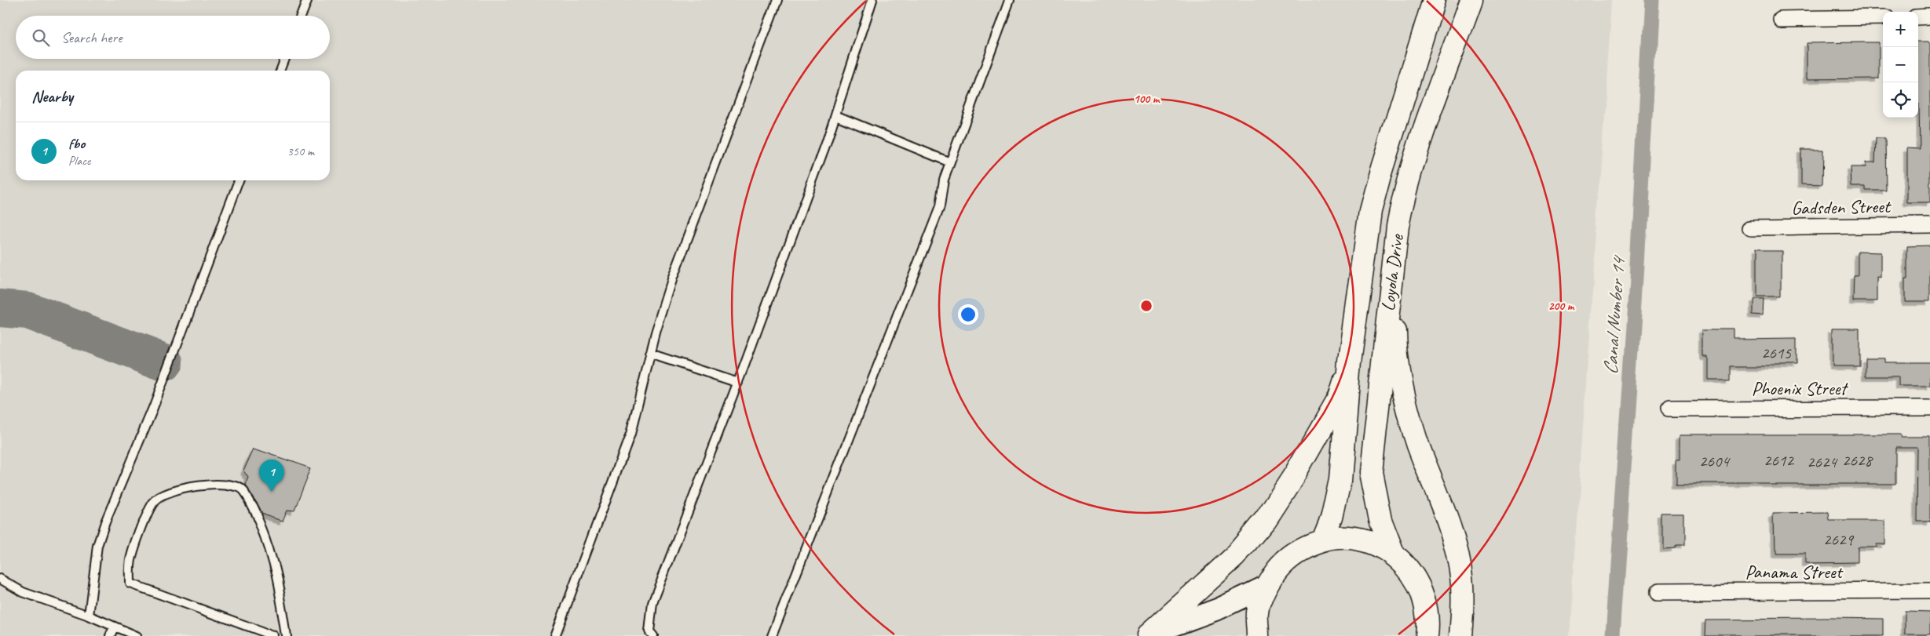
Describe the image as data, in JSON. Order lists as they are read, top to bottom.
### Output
{
  "streets": {
    "main road": ["Loyola Drive"],
    "street": ["Gadsden Street", "Phoenix Street", "Panama Street"]
  },
  "water": ["Canal Number 14"],
  "house_numbers": [
    "2615",
    "2612",
    "2628",
    "2604",
    "2624",
    "2629"
  ],
  "page": {
    "map_buttons": ["+", "−"],
    "search": "Search here",
    "heading": "Nearby",
    "list": [
      {
        "mark": "1",
        "name": "fbo",
        "note": "Place",
        "value": "350 m"
      }
    ],
    "pins": "1"
  },
  "rings": ["100 m", "200 m"]
}
